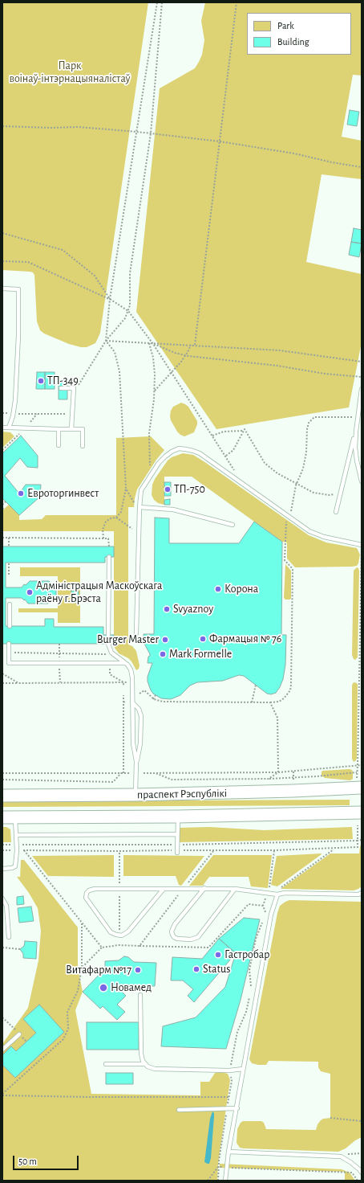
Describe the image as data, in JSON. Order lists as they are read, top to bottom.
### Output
{
  "streets": {
    "highway": ["праспект Рэспублікі"]
  },
  "parks": ["Парк воінаў-інтэрнацыяналістаў"],
  "places": [
    "ТП-349",
    "ТП-750",
    "Евроторгинвест",
    "Корона",
    "Адміністрацыя Маскоўскага раёну г.Брэста",
    "Svyaznoy",
    "Фармацыя № 76",
    "Burger Master",
    "Mark Formelle",
    "Гастробар",
    "Status",
    "Витафарм №17",
    "Новамед"
  ],
  "legend": ["Park", "Building"],
  "scale_bar": "50 m"
}
